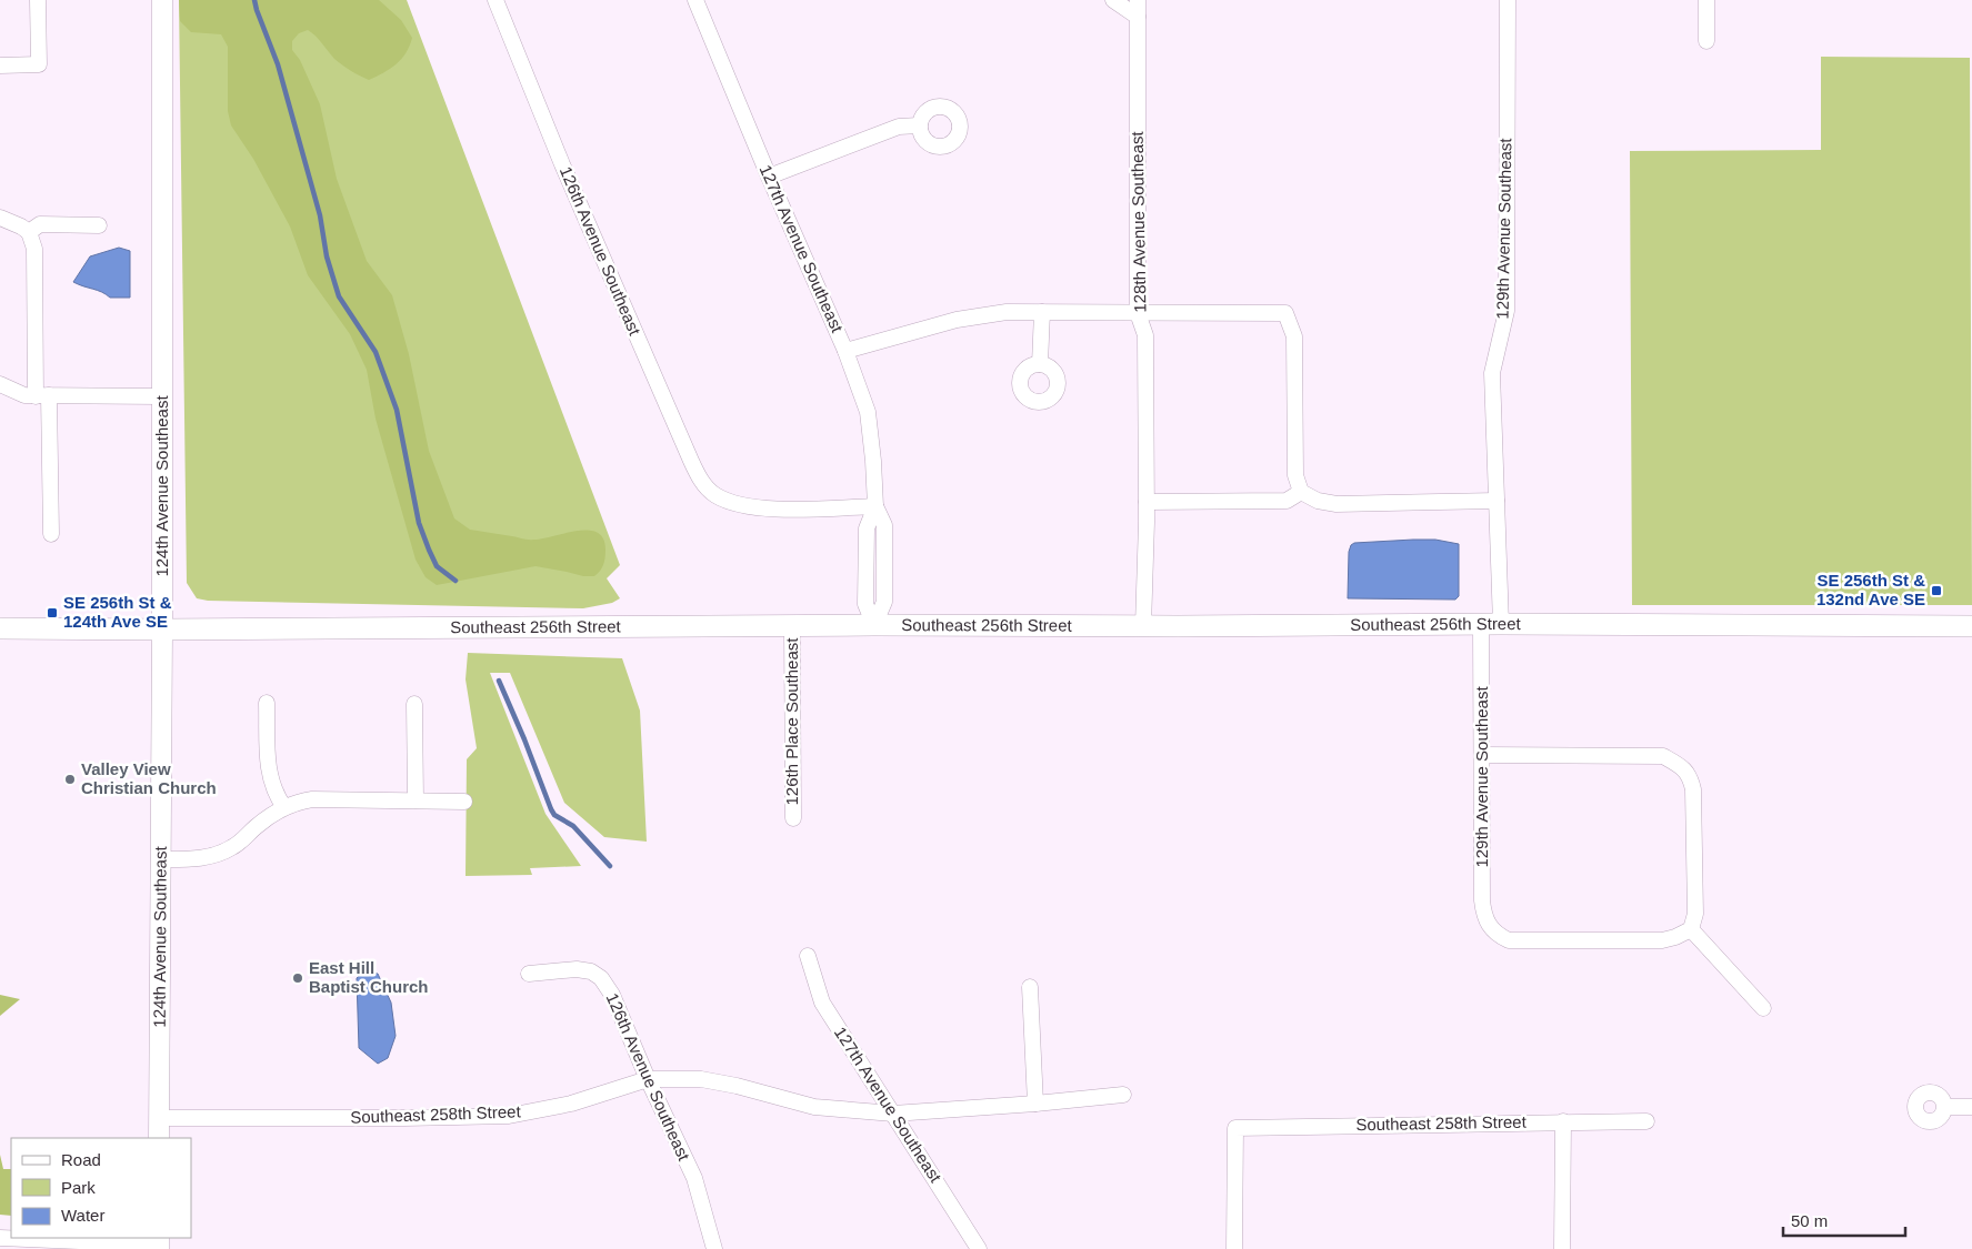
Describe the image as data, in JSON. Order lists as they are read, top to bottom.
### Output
{
  "streets": {
    "main road": ["Southeast 256th Street"],
    "street": [
      "128th Avenue Southeast",
      "129th Avenue Southeast",
      "127th Avenue Southeast",
      "126th Avenue Southeast",
      "124th Avenue Southeast",
      "126th Place Southeast",
      "Southeast 258th Street"
    ]
  },
  "crossings": [
    ["128th Avenue Southeast", "Southeast 256th Street"],
    ["129th Avenue Southeast", "Southeast 256th Street"],
    ["127th Avenue Southeast", "126th Avenue Southeast"],
    ["127th Avenue Southeast", "Southeast 256th Street"],
    ["127th Avenue Southeast", "Southeast 258th Street"],
    ["126th Avenue Southeast", "Southeast 258th Street"],
    ["124th Avenue Southeast", "Southeast 256th Street"],
    ["124th Avenue Southeast", "Southeast 258th Street"],
    ["Southeast 256th Street", "126th Place Southeast"]
  ],
  "places": {
    "transit": ["SE 256th St & 132nd Ave SE", "SE 256th St & 124th Ave SE"],
    "other": ["Valley View Christian Church", "East Hill Baptist Church"]
  },
  "legend": ["Road", "Park", "Water"],
  "scale_bar": "50 m"
}
